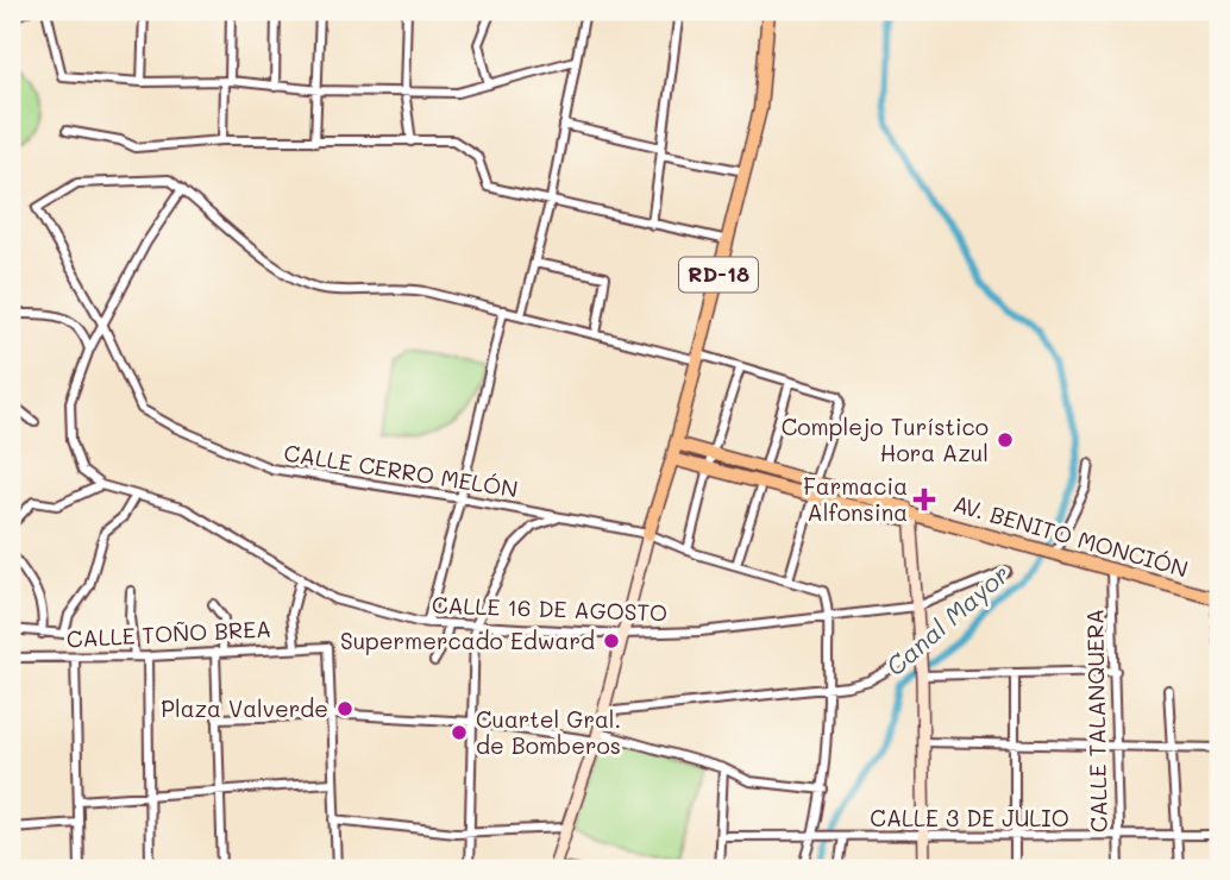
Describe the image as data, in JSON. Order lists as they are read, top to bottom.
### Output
{
  "streets": {
    "main road": ["RD-18", "AV. BENITO MONCIÓN"],
    "street": [
      "CALLE CERRO MELÓN",
      "CALLE 16 DE AGOSTO",
      "CALLE TOÑO BREA",
      "CALLE TALANQUERA",
      "CALLE 3 DE JULIO"
    ]
  },
  "crossings": [
    ["RD-18", "CALLE CERRO MELÓN"],
    ["RD-18", "AV. BENITO MONCIÓN"],
    ["CALLE CERRO MELÓN", "AV. BENITO MONCIÓN"],
    ["CALLE CERRO MELÓN", "CALLE 16 DE AGOSTO"],
    ["AV. BENITO MONCIÓN", "CALLE TALANQUERA"],
    ["CALLE TALANQUERA", "CALLE 3 DE JULIO"]
  ],
  "water": ["Canal Mayor"],
  "places": {
    "other": [
      "Complejo Turístico Hora Azul",
      "Supermercado Edward",
      "Plaza Valverde",
      "Cuartel Gral. de Bomberos"
    ],
    "health": ["Farmacia Alfonsina"]
  }
}
